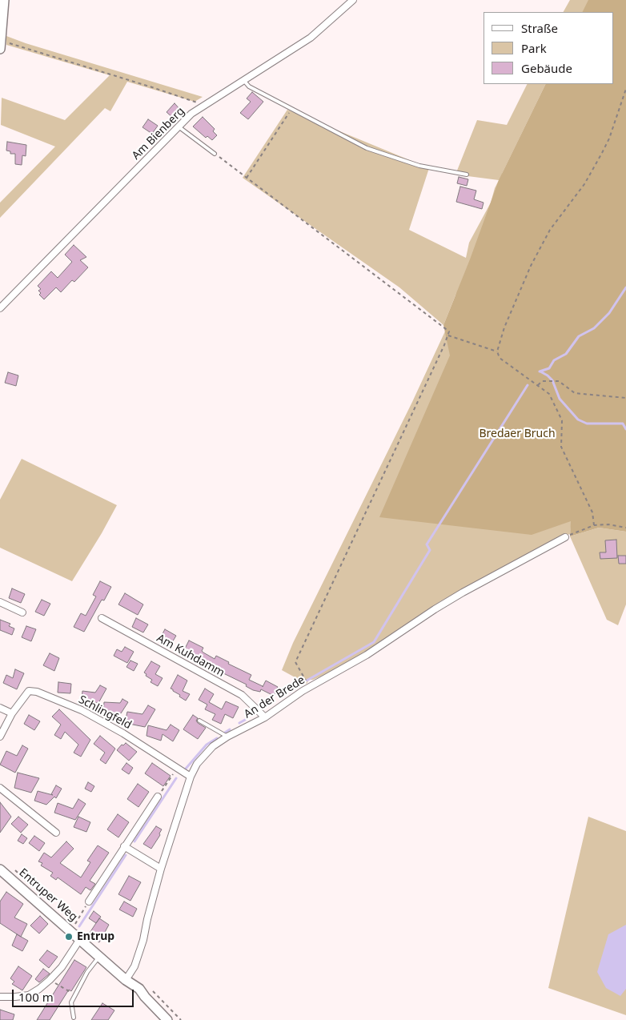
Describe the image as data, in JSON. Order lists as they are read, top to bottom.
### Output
{
  "streets": {
    "main road": ["Entruper Weg"],
    "street": [
      "Am Bienberg",
      "Am Kuhdamm",
      "An der Brede",
      "Schlingfeld"
    ]
  },
  "crossings": [
    ["Am Kuhdamm", "An der Brede"],
    ["An der Brede", "Schlingfeld"],
    ["An der Brede", "Entruper Weg"]
  ],
  "parks": ["Bredaer Bruch"],
  "places": ["Entrup"],
  "legend": ["Straße", "Park", "Gebäude"],
  "scale_bar": "100 m"
}
